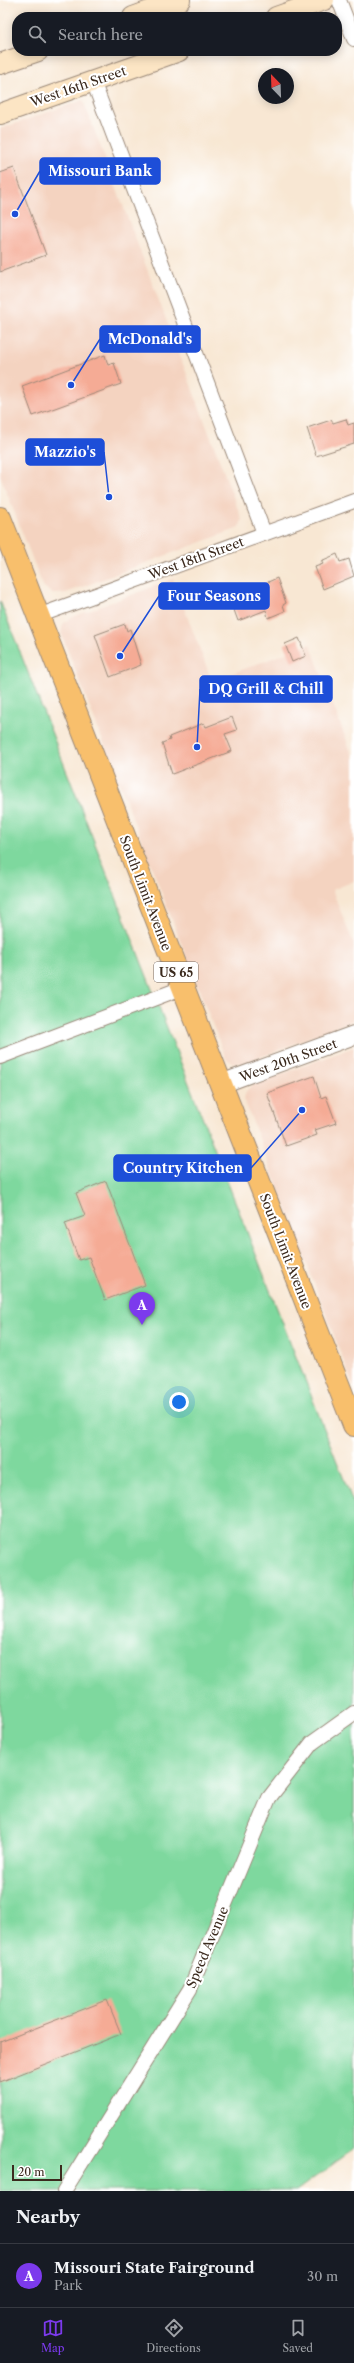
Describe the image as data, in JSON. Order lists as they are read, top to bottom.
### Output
{
  "streets": {
    "highway": ["South Limit Avenue", "US 65"],
    "main road": ["West 16th Street"],
    "street": ["West 18th Street", "West 20th Street", "Speed Avenue"]
  },
  "crossings": [
    ["West 18th Street", "South Limit Avenue"],
    ["South Limit Avenue", "West 20th Street"]
  ],
  "places": [
    "Missouri Bank",
    "McDonald's",
    "Mazzio's",
    "Four Seasons",
    "DQ Grill & Chill",
    "Country Kitchen"
  ],
  "scale_bar": "20 m",
  "north": "top left",
  "page": {
    "search": "Search here",
    "pins": "A",
    "scale": "20 m",
    "heading": "Nearby",
    "list": [
      {
        "mark": "A",
        "name": "Missouri State Fairground",
        "note": "Park",
        "value": "30 m"
      }
    ],
    "nav": ["Map", "Directions", "Saved"]
  }
}
